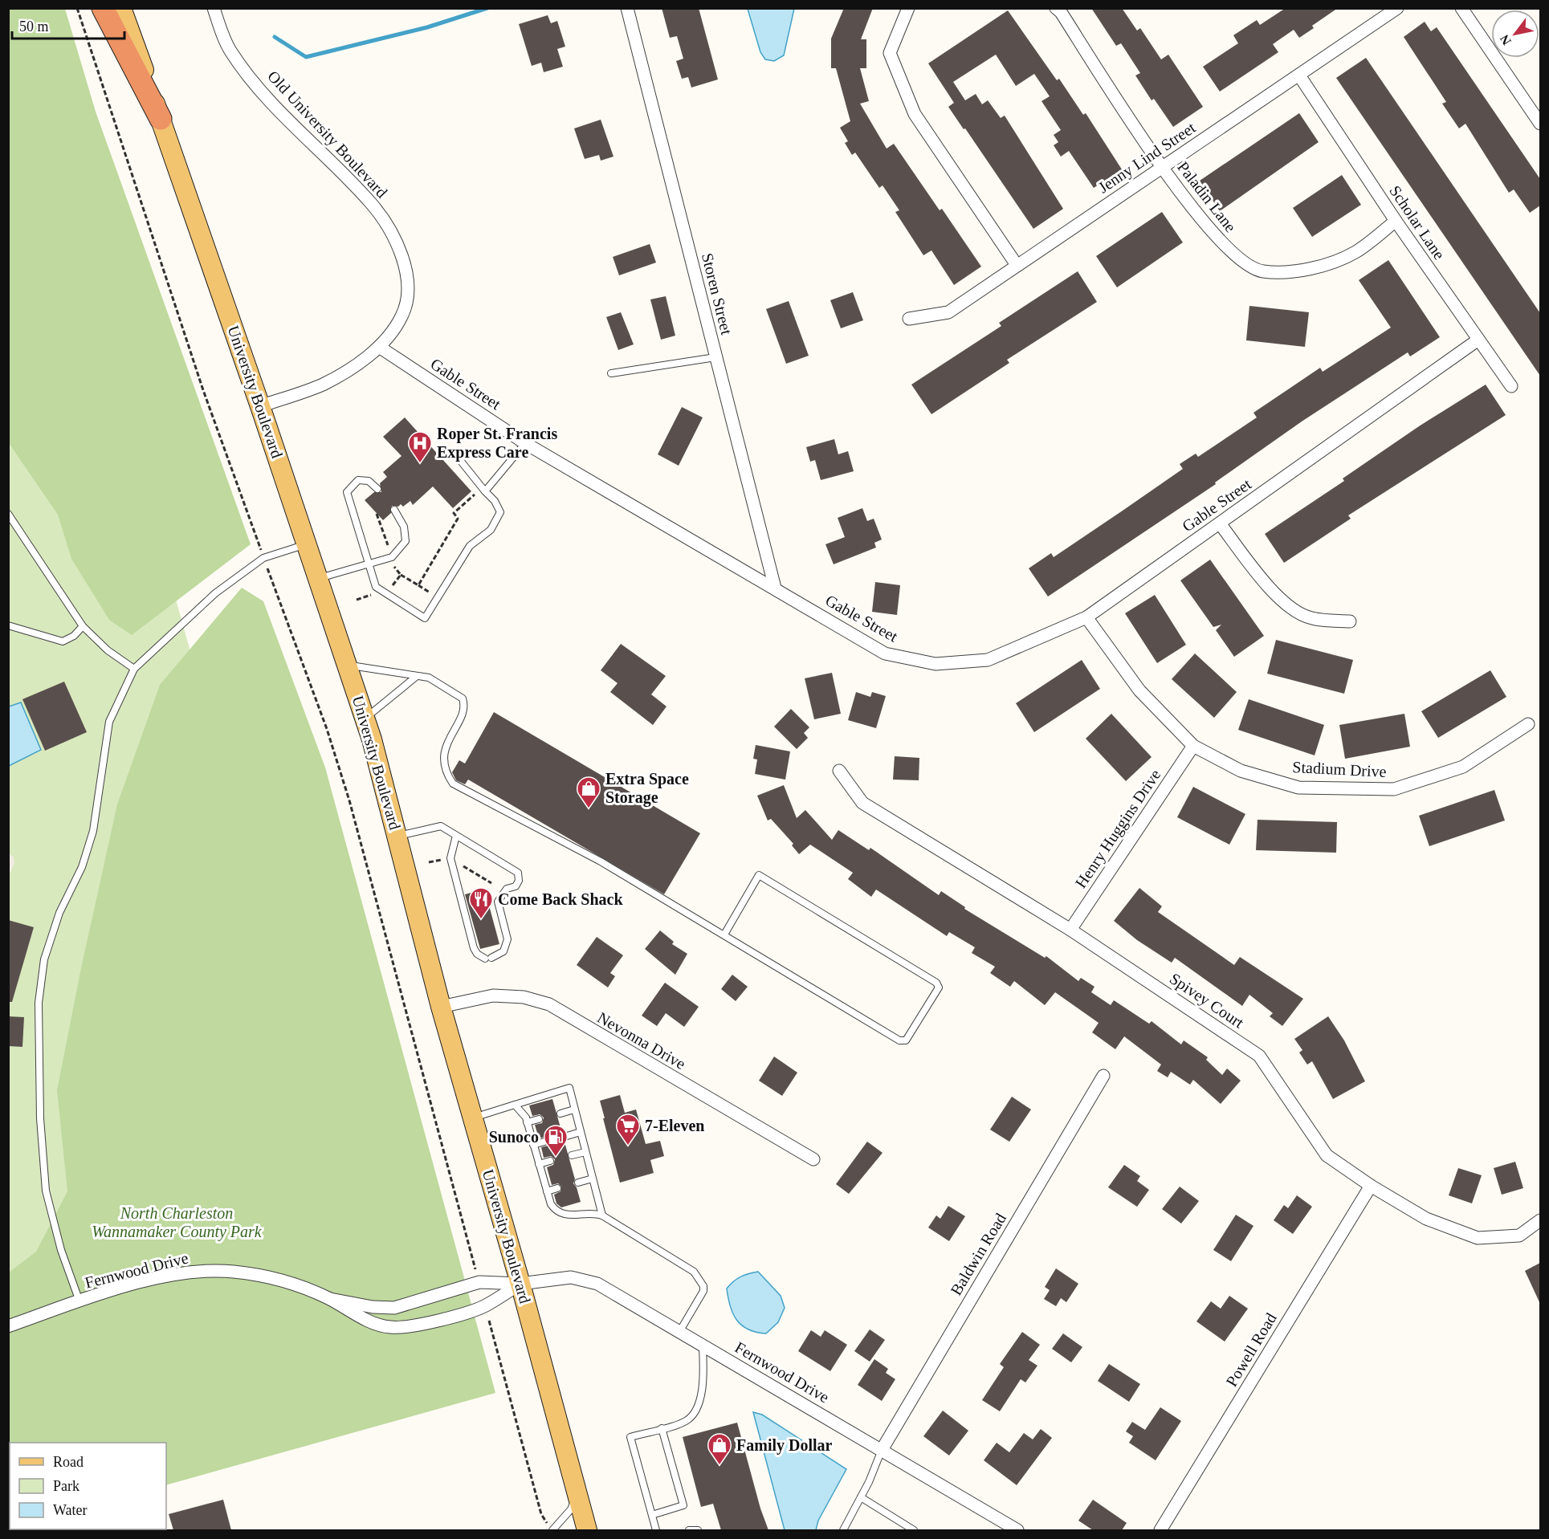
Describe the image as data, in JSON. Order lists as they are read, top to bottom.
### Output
{
  "streets": {
    "main road": ["University Boulevard"],
    "street": [
      "Old University Boulevard",
      "Jenny Lind Street",
      "Paladin Lane",
      "Scholar Lane",
      "Storen Street",
      "Gable Street",
      "Stadium Drive",
      "Henry Huggins Drive",
      "Spivey Court",
      "Nevonna Drive",
      "Baldwin Road",
      "Fernwood Drive",
      "Powell Road"
    ]
  },
  "crossings": [
    ["Old University Boulevard", "Gable Street"],
    ["Old University Boulevard", "University Boulevard"],
    ["Jenny Lind Street", "Paladin Lane"],
    ["Jenny Lind Street", "Scholar Lane"],
    ["Paladin Lane", "Scholar Lane"],
    ["Scholar Lane", "Gable Street"],
    ["Storen Street", "Gable Street"],
    ["Gable Street", "Stadium Drive"],
    ["University Boulevard", "Nevonna Drive"],
    ["University Boulevard", "Fernwood Drive"],
    ["Stadium Drive", "Henry Huggins Drive"],
    ["Henry Huggins Drive", "Spivey Court"],
    ["Spivey Court", "Powell Road"],
    ["Baldwin Road", "Fernwood Drive"]
  ],
  "parks": ["North Charleston Wannamaker County Park"],
  "places": {
    "hospital": ["Roper St. Francis Express Care"],
    "shop": ["Extra Space Storage", "Family Dollar"],
    "restaurant": ["Come Back Shack"],
    "supermarket": ["7-Eleven"],
    "fuel station": ["Sunoco"]
  },
  "legend": ["Road", "Park", "Water"],
  "scale_bar": "50 m",
  "north": "bottom left"
}
